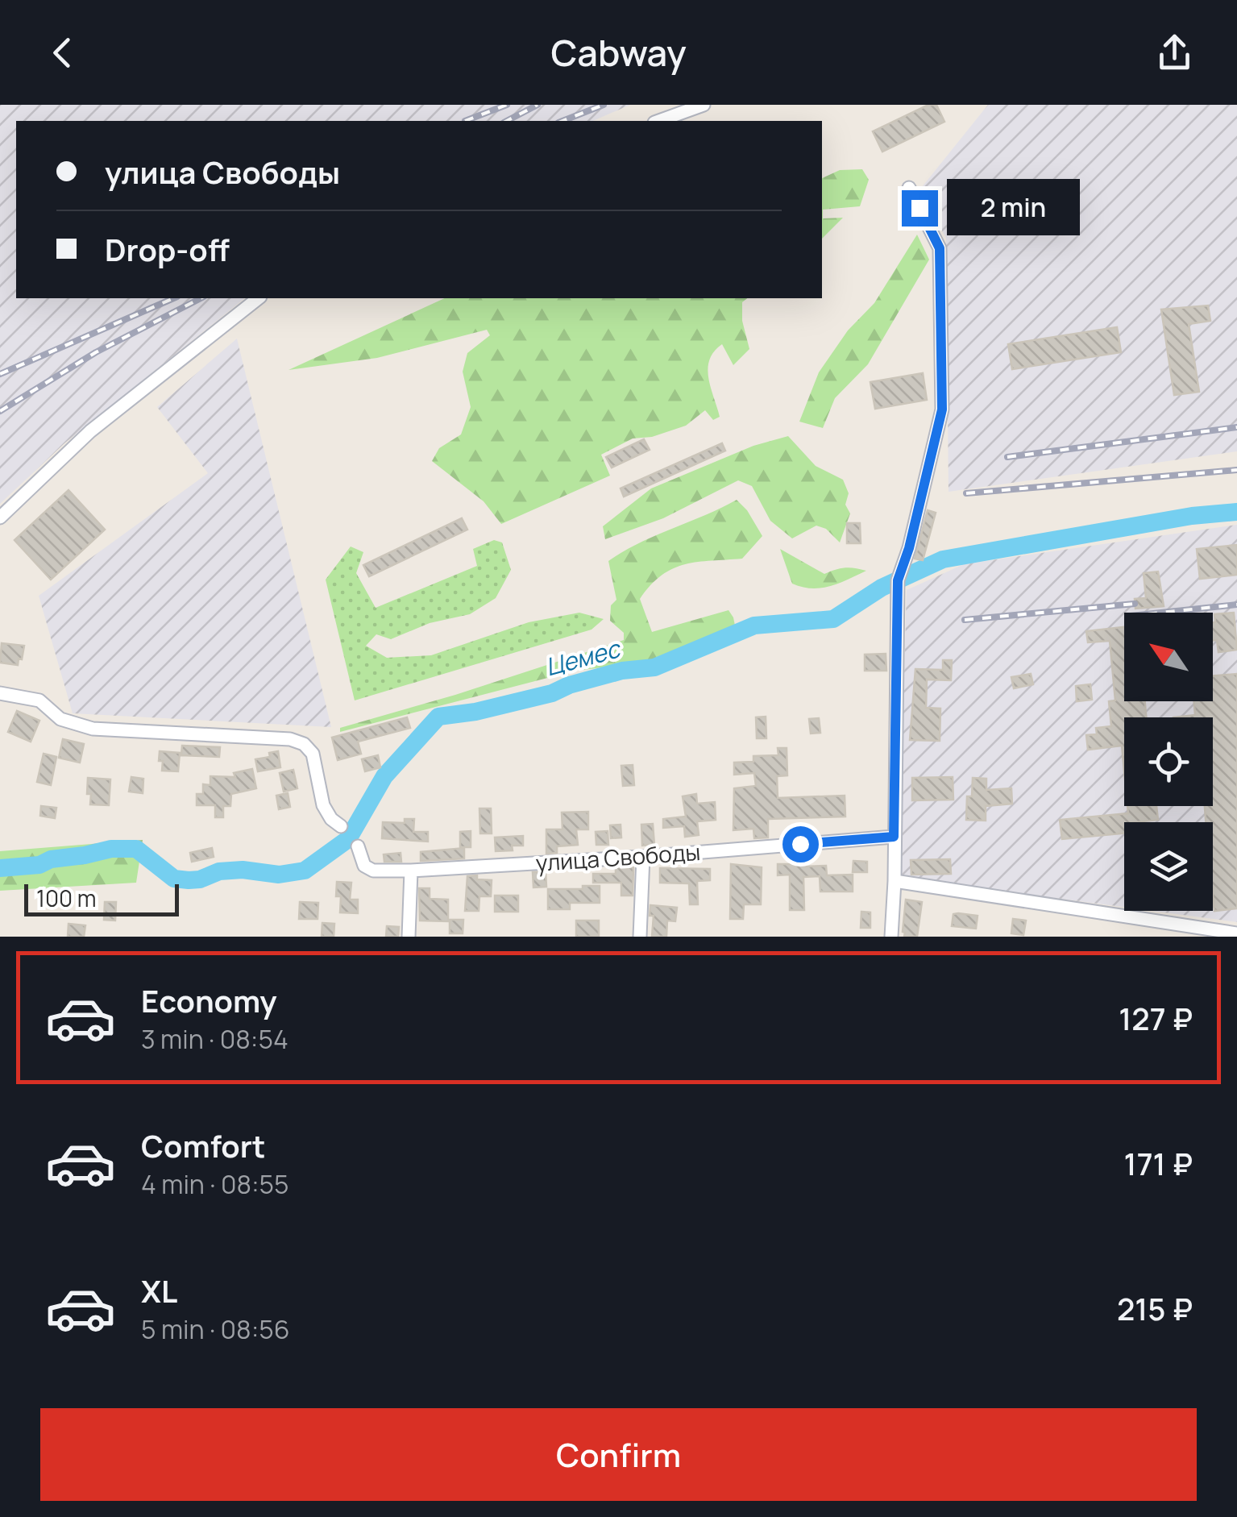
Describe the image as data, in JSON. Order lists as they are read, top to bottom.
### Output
{
  "streets": {
    "street": ["улица Свободы"]
  },
  "water": ["Цемес"],
  "scale_bar": "100 m",
  "north": "top left",
  "page": {
    "header": "Cabway",
    "banner": ["улица Свободы", "Drop-off"],
    "bubble": "2 min",
    "scale": "100 m",
    "list": [
      {
        "name": "Economy",
        "note": "3 min · 08:54",
        "value": "127 ₽"
      },
      {
        "name": "Comfort",
        "note": "4 min · 08:55",
        "value": "171 ₽"
      },
      {
        "name": "XL",
        "note": "5 min · 08:56",
        "value": "215 ₽"
      }
    ],
    "buttons": "Confirm"
  }
}
